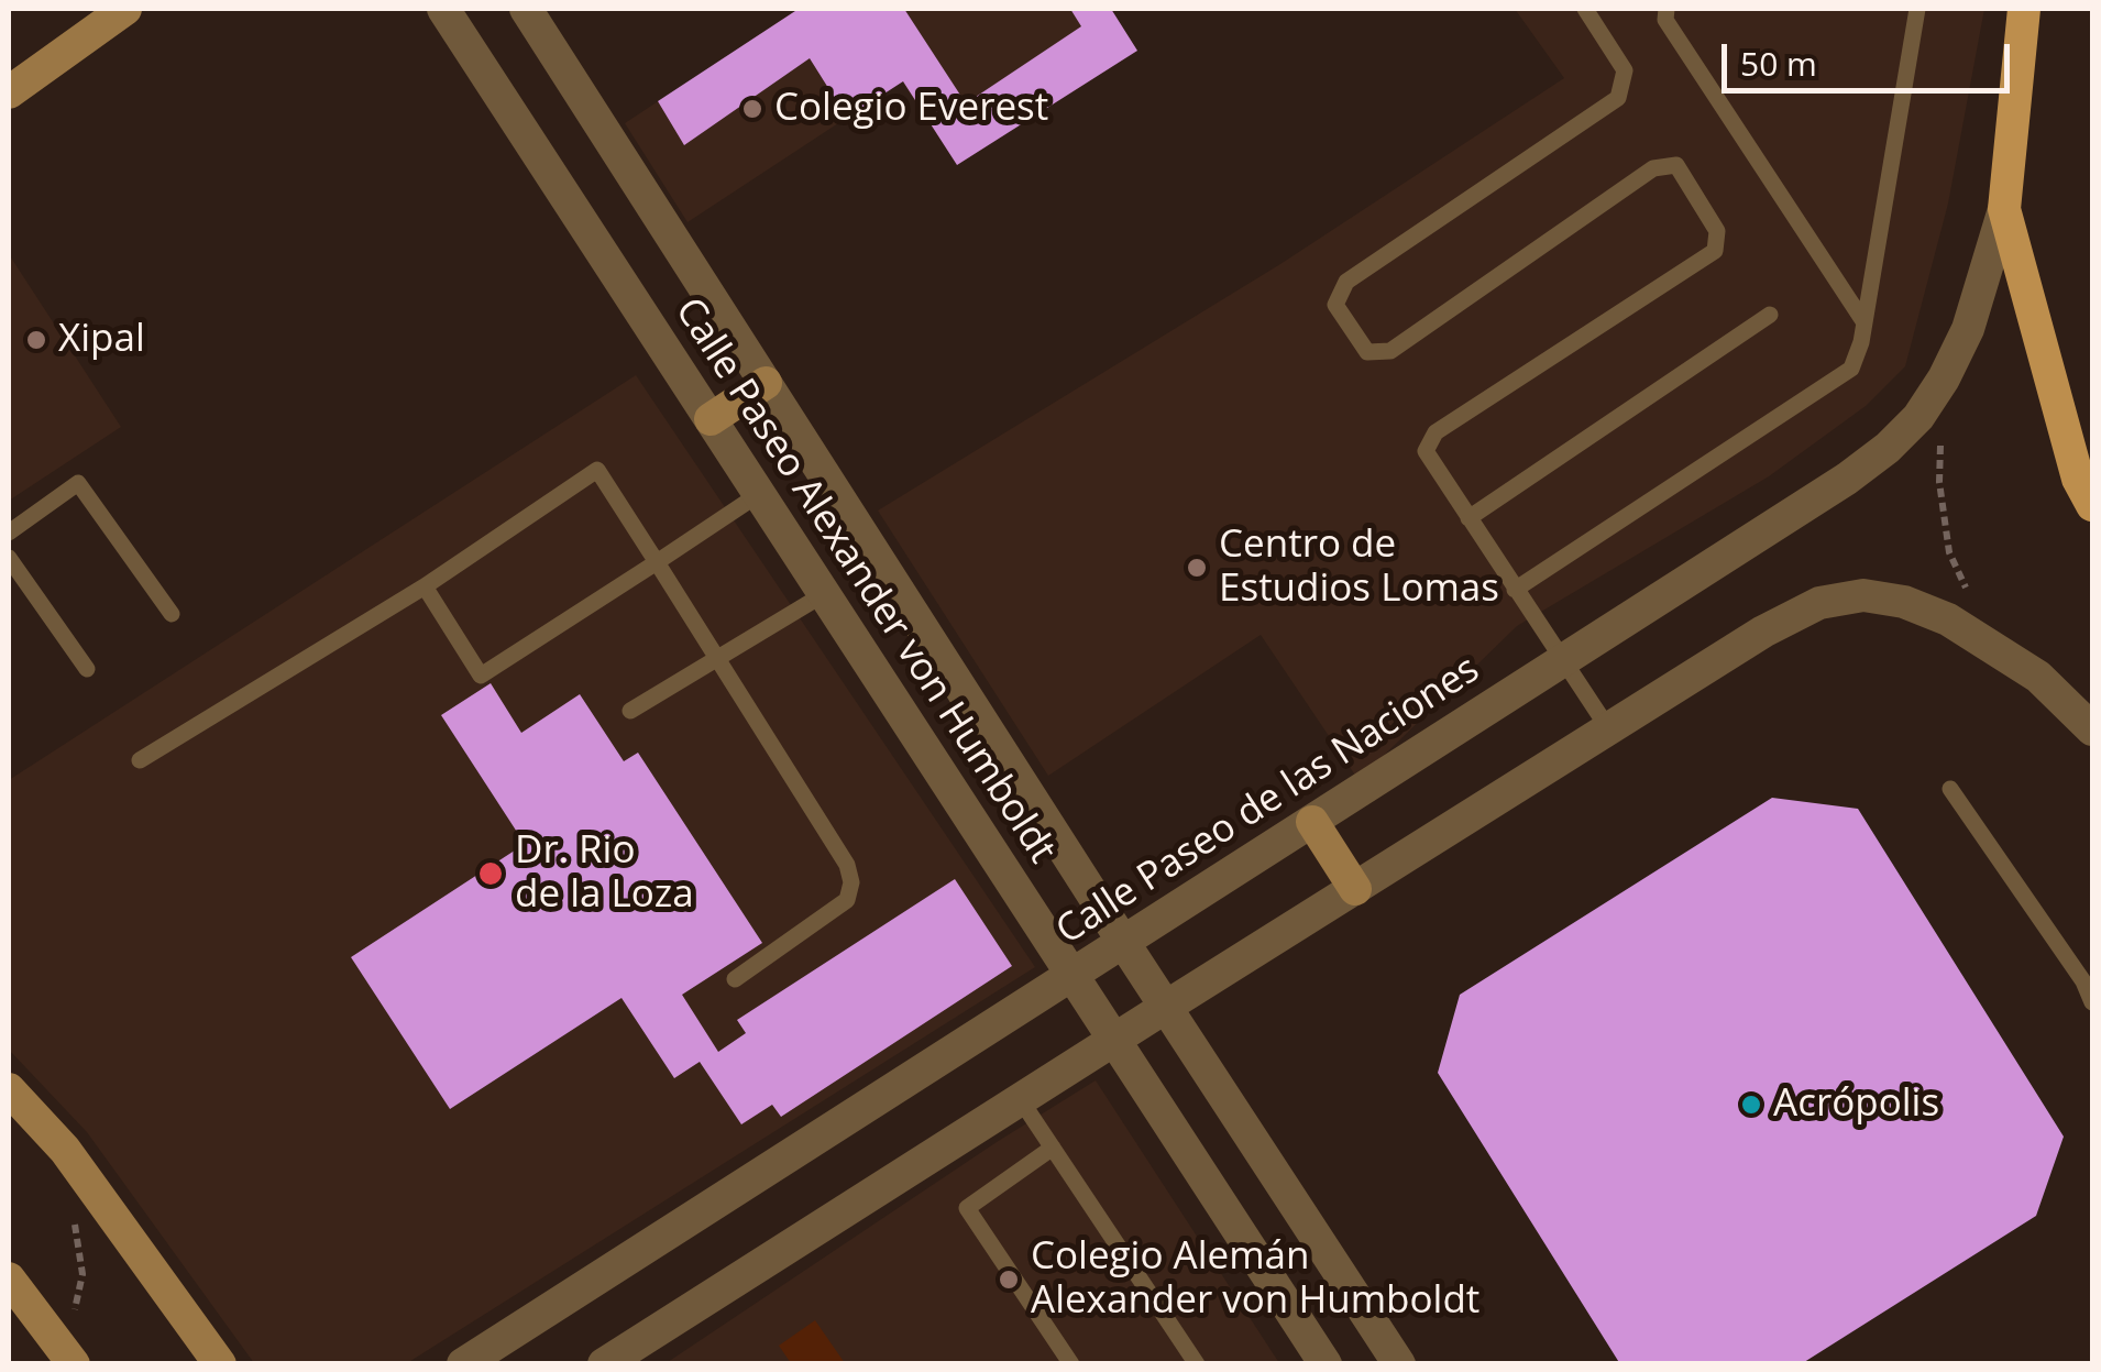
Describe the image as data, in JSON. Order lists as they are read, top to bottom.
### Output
{
  "streets": {
    "street": ["Calle Paseo Alexander von Humboldt", "Calle Paseo de las Naciones"]
  },
  "crossings": [
    ["Calle Paseo Alexander von Humboldt", "Calle Paseo de las Naciones"]
  ],
  "places": [
    "Colegio Everest",
    "Xipal",
    "Centro de Estudios Lomas",
    "Dr. Rio de la Loza",
    "Acrópolis",
    "Colegio Alemán Alexander von Humboldt"
  ],
  "scale_bar": "50 m"
}
